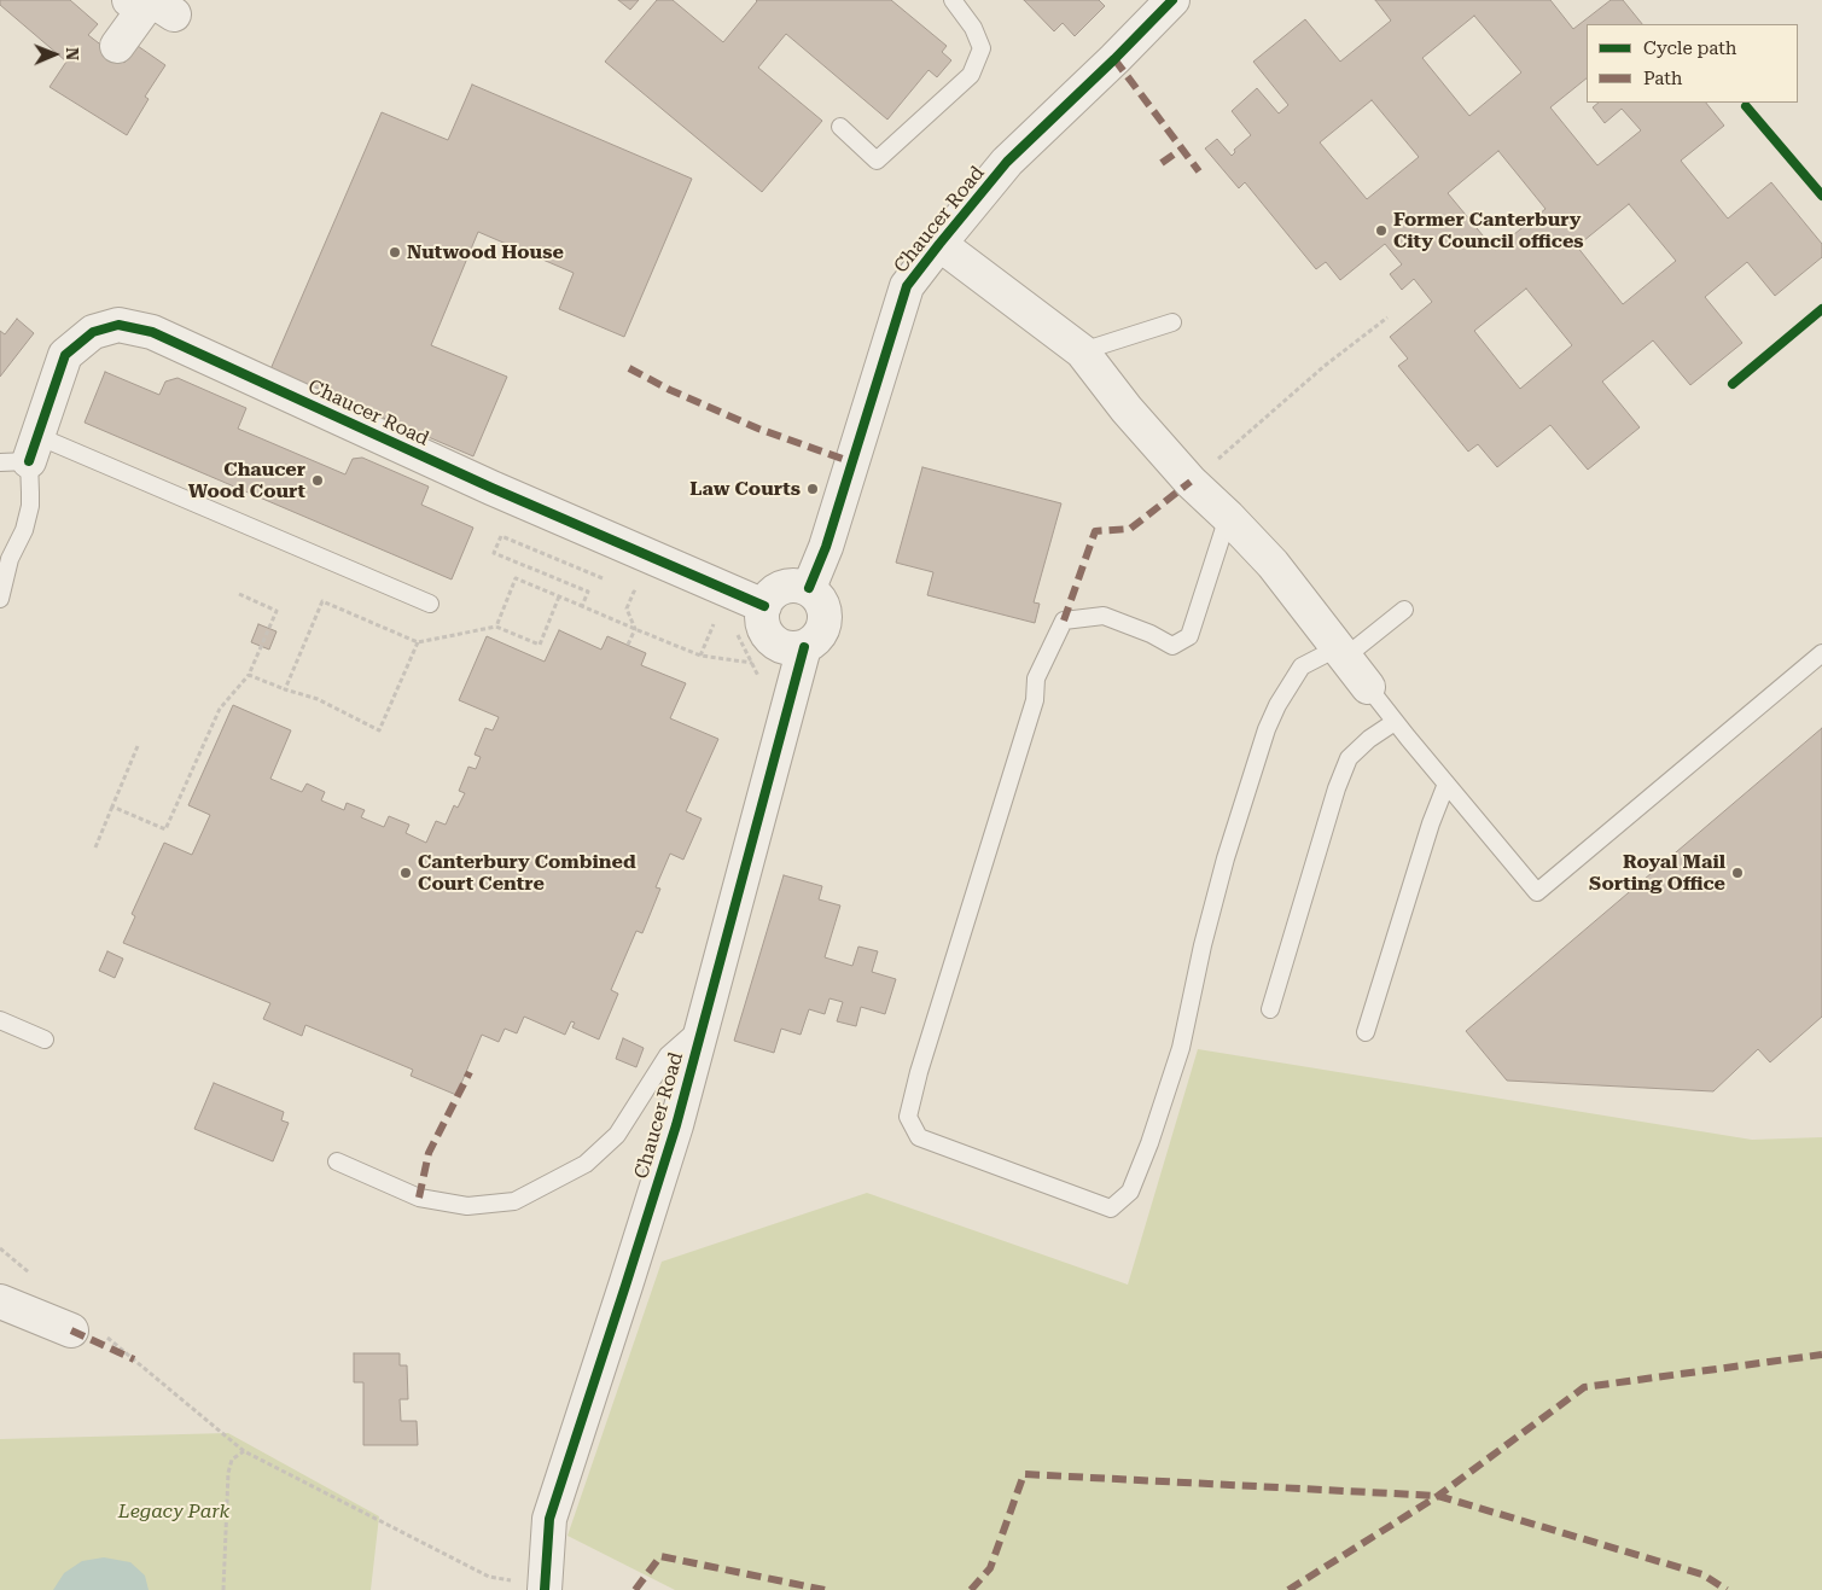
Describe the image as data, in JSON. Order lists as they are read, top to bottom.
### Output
{
  "streets": {
    "street": ["Chaucer Road"]
  },
  "parks": ["Legacy Park"],
  "places": [
    "Former Canterbury City Council offices",
    "Nutwood House",
    "Chaucer Wood Court",
    "Law Courts",
    "Canterbury Combined Court Centre",
    "Royal Mail Sorting Office"
  ],
  "legend": ["Cycle path", "Path"],
  "north": "right"
}
